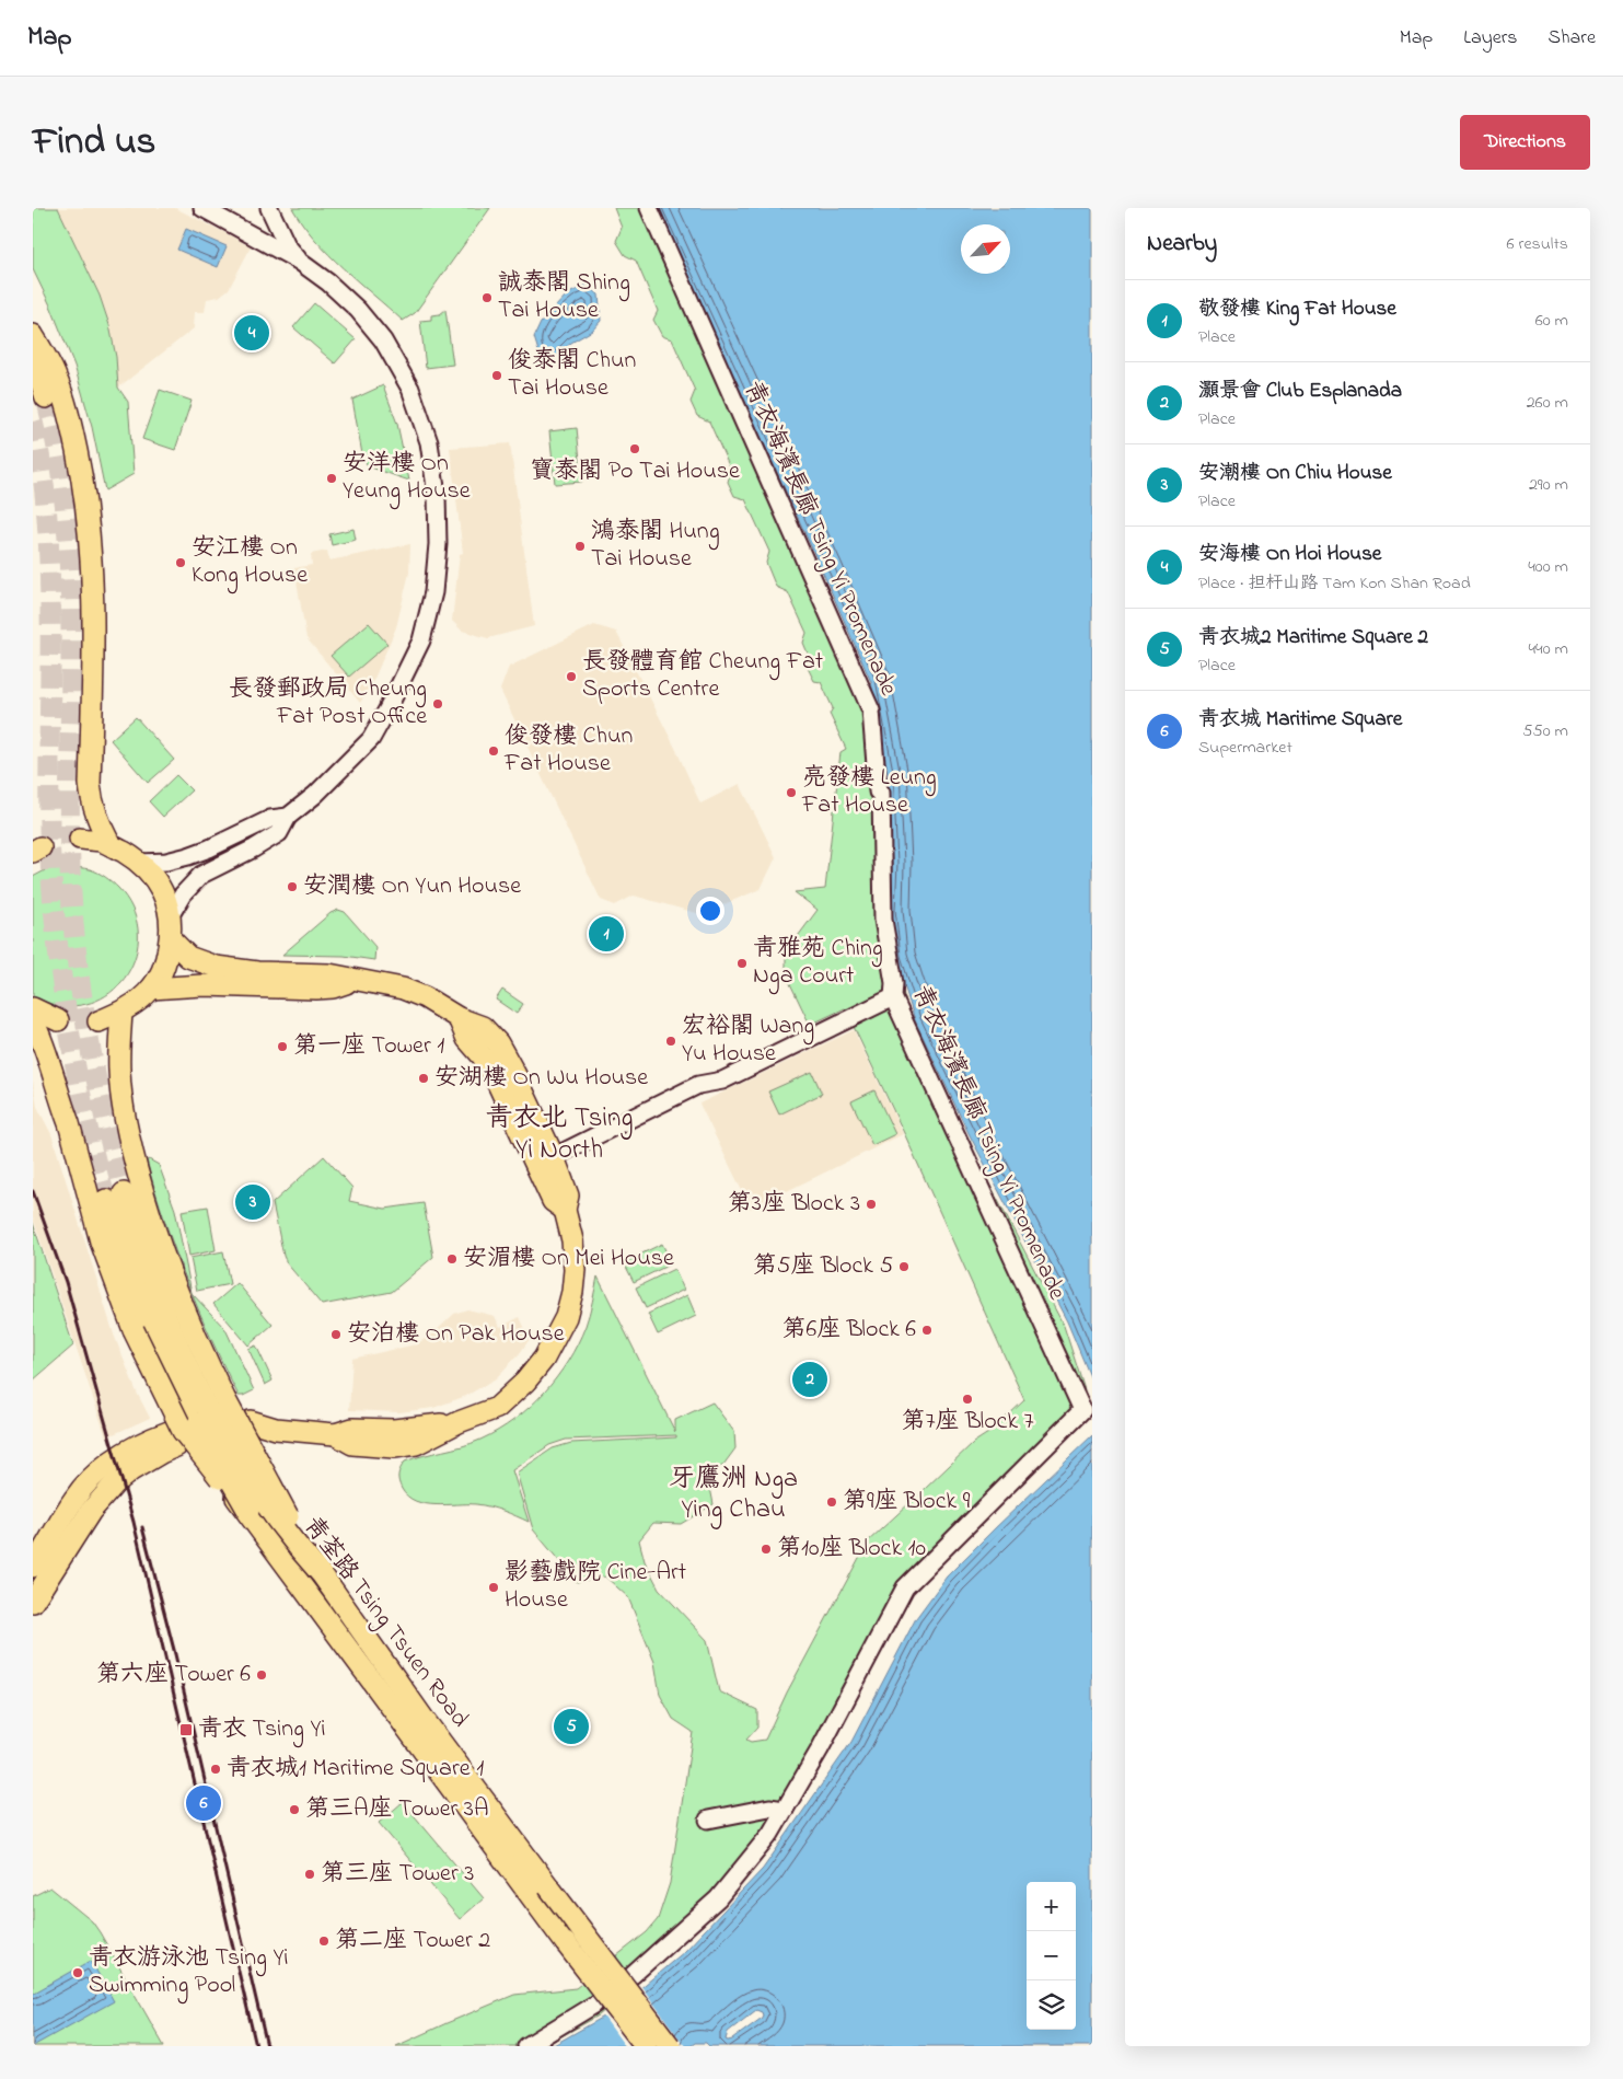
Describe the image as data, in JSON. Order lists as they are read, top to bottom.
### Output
{
  "streets": {
    "main road": ["青荃路 Tsing Tsuen Road"],
    "street": ["青衣海濱長廊 Tsing Yi Promenade"]
  },
  "districts": ["青衣北 Tsing Yi North", "牙鷹洲 Nga Ying Chau"],
  "places": {
    "other": [
      "誠泰閣 Shing Tai House",
      "俊泰閣 Chun Tai House",
      "寶泰閣 Po Tai House",
      "安洋樓 On Yeung House",
      "鴻泰閣 Hung Tai House",
      "安江樓 On Kong House",
      "長發體育館 Cheung Fat Sports Centre",
      "長發郵政局 Cheung Fat Post Office",
      "俊發樓 Chun Fat House",
      "亮發樓 Leung Fat House",
      "安潤樓 On Yun House",
      "青雅苑 Ching Nga Court",
      "宏裕閣 Wang Yu House",
      "第一座 Tower 1",
      "安湖樓 On Wu House",
      "第3座 Block 3",
      "安湄樓 On Mei House",
      "第5座 Block 5",
      "第6座 Block 6",
      "安泊樓 On Pak House",
      "第7座 Block 7",
      "第9座 Block 9",
      "第10座 Block 10",
      "影藝戲院 Cine-Art House",
      "第六座 Tower 6",
      "青衣城1 Maritime Square 1",
      "第三A座 Tower 3A",
      "第三座 Tower 3",
      "第二座 Tower 2",
      "青衣游泳池 Tsing Yi Swimming Pool"
    ],
    "transit": ["青衣 Tsing Yi"]
  },
  "north": "top right",
  "page": {
    "header": "Map",
    "nav": ["Map", "Layers", "Share"],
    "title": "Find us",
    "buttons": "Directions",
    "heading": ["Nearby", "6 results"],
    "list": [
      {
        "mark": "1",
        "name": "敬發樓 King Fat House",
        "note": "Place",
        "value": "60 m"
      },
      {
        "mark": "2",
        "name": "灝景會 Club Esplanada",
        "note": "Place",
        "value": "260 m"
      },
      {
        "mark": "3",
        "name": "安潮樓 On Chiu House",
        "note": "Place",
        "value": "290 m"
      },
      {
        "mark": "4",
        "name": "安海樓 On Hoi House",
        "note": "Place · 担杆山路 Tam Kon Shan Road",
        "value": "400 m"
      },
      {
        "mark": "5",
        "name": "青衣城2 Maritime Square 2",
        "note": "Place",
        "value": "440 m"
      },
      {
        "mark": "6",
        "name": "青衣城 Maritime Square",
        "note": "Supermarket",
        "value": "550 m"
      }
    ],
    "pins": [
      "4",
      "1",
      "3",
      "2",
      "5",
      "6"
    ],
    "map_buttons": ["+", "−"]
  }
}
